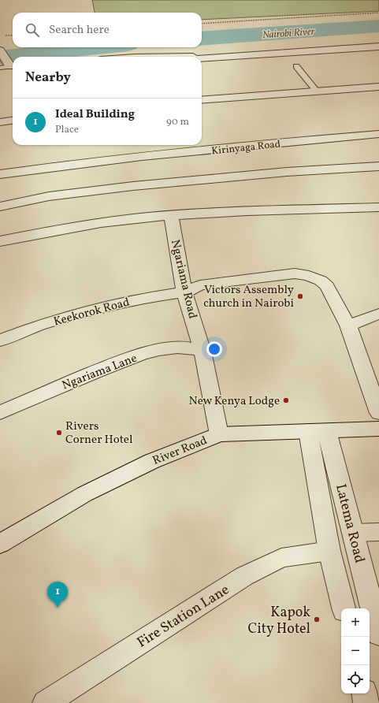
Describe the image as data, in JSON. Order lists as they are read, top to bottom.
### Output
{
  "streets": {
    "street": [
      "Kirinyaga Road",
      "Ngariama Road",
      "Keekorok Road",
      "Ngariama Lane",
      "River Road",
      "Latema Road",
      "Fire Station Lane"
    ]
  },
  "crossings": [
    ["Ngariama Road", "Keekorok Road"],
    ["Ngariama Road", "Ngariama Lane"],
    ["Ngariama Road", "River Road"],
    ["River Road", "Latema Road"],
    ["Latema Road", "Fire Station Lane"]
  ],
  "water": ["Nairobi River"],
  "places": [
    "Victors Assembly church in Nairobi",
    "New Kenya Lodge",
    "Rivers Corner Hotel",
    "Kapok City Hotel"
  ],
  "page": {
    "search": "Search here",
    "heading": "Nearby",
    "list": [
      {
        "mark": "1",
        "name": "Ideal Building",
        "note": "Place",
        "value": "90 m"
      }
    ],
    "pins": "1",
    "map_buttons": ["+", "−"]
  }
}
